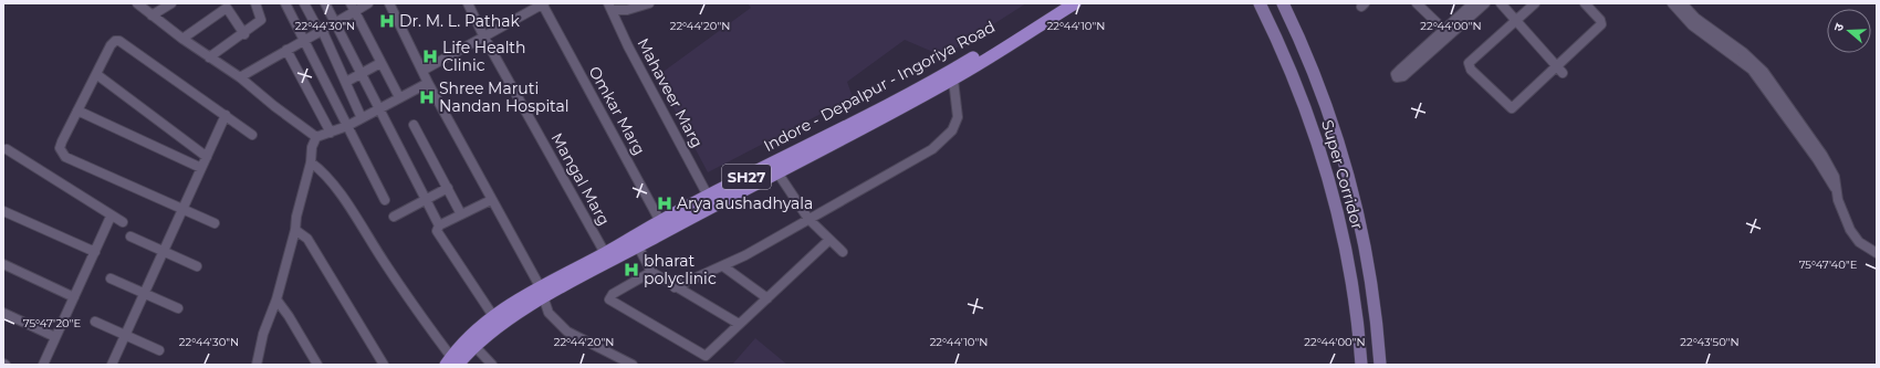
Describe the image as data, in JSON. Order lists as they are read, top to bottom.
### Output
{
  "streets": {
    "main road": ["Indore - Depalpur - Ingoriya Road", "Super Corridor", "SH27"],
    "street": ["Mahaveer Marg", "Omkar Marg", "Mangal Marg"]
  },
  "crossings": [
    ["Indore - Depalpur - Ingoriya Road", "Mahaveer Marg"],
    ["Indore - Depalpur - Ingoriya Road", "Omkar Marg"],
    ["Indore - Depalpur - Ingoriya Road", "Mangal Marg"]
  ],
  "places": {
    "hospital": [
      "Dr. M. L. Pathak",
      "Life Health Clinic",
      "Shree Maruti Nandan Hospital",
      "Arya aushadhyala",
      "bharat polyclinic"
    ]
  },
  "north": "left",
  "coordinates": [
    "22°44'30\"N",
    "22°44'20\"N",
    "22°44'10\"N",
    "22°44'00\"N",
    "75°47'40\"E",
    "75°47'20\"E",
    "22°43'50\"N"
  ]
}
